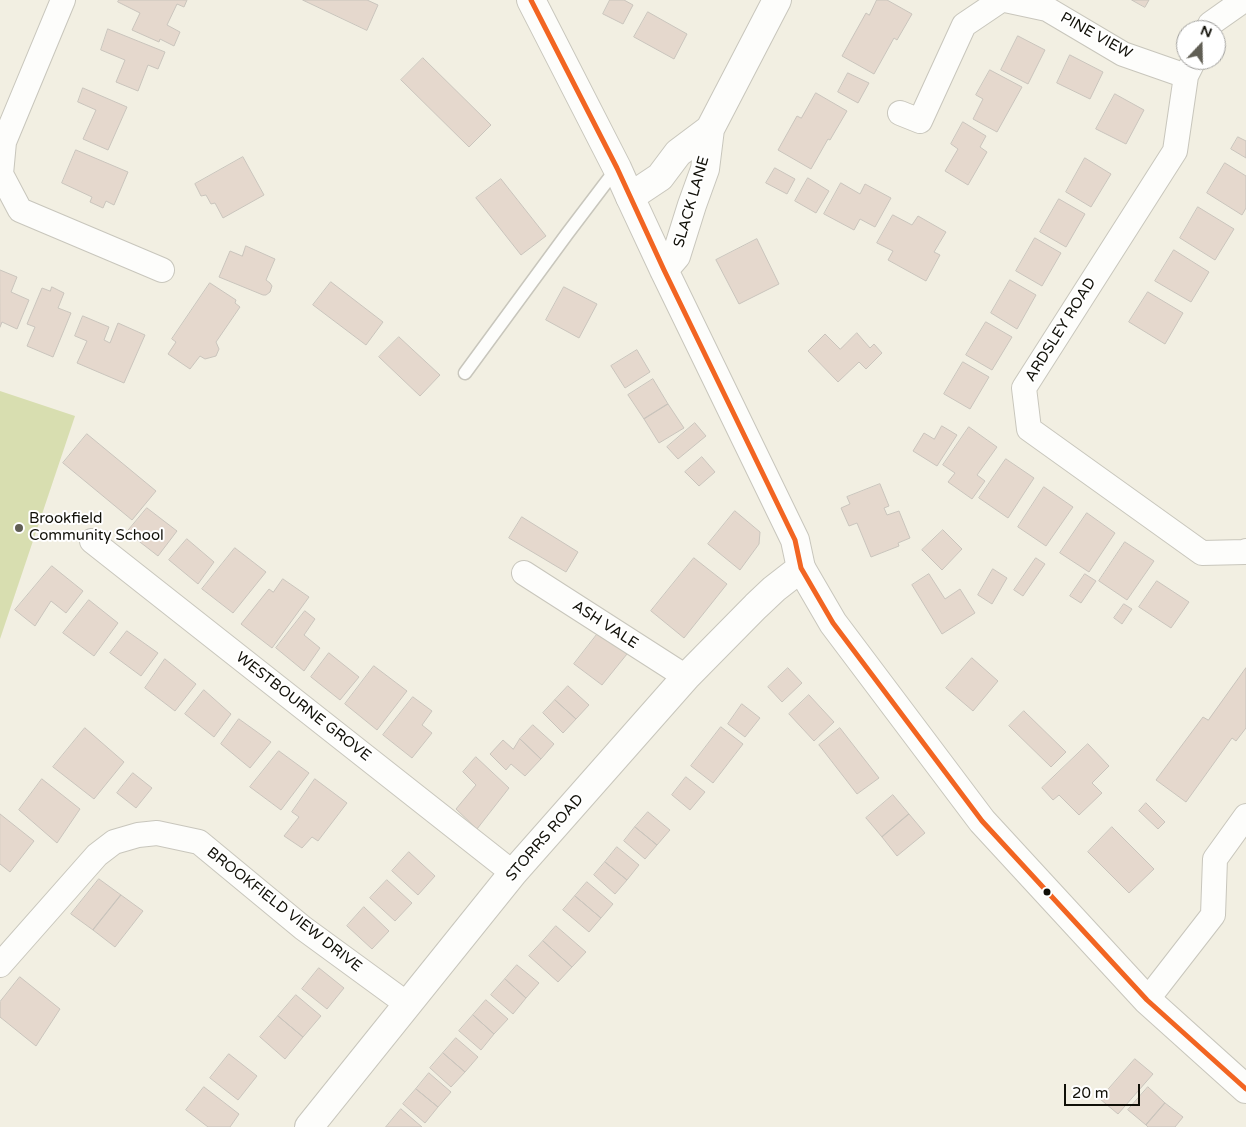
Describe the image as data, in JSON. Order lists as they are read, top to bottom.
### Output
{
  "streets": {
    "main road": ["SLACK LANE", "STORRS ROAD"],
    "street": [
      "PINE VIEW",
      "ARDSLEY ROAD",
      "ASH VALE",
      "WESTBOURNE GROVE",
      "BROOKFIELD VIEW DRIVE"
    ]
  },
  "crossings": [
    ["ASH VALE", "STORRS ROAD"],
    ["WESTBOURNE GROVE", "STORRS ROAD"],
    ["STORRS ROAD", "BROOKFIELD VIEW DRIVE"]
  ],
  "places": ["Brookfield Community School"],
  "scale_bar": "20 m",
  "north": "top"
}
